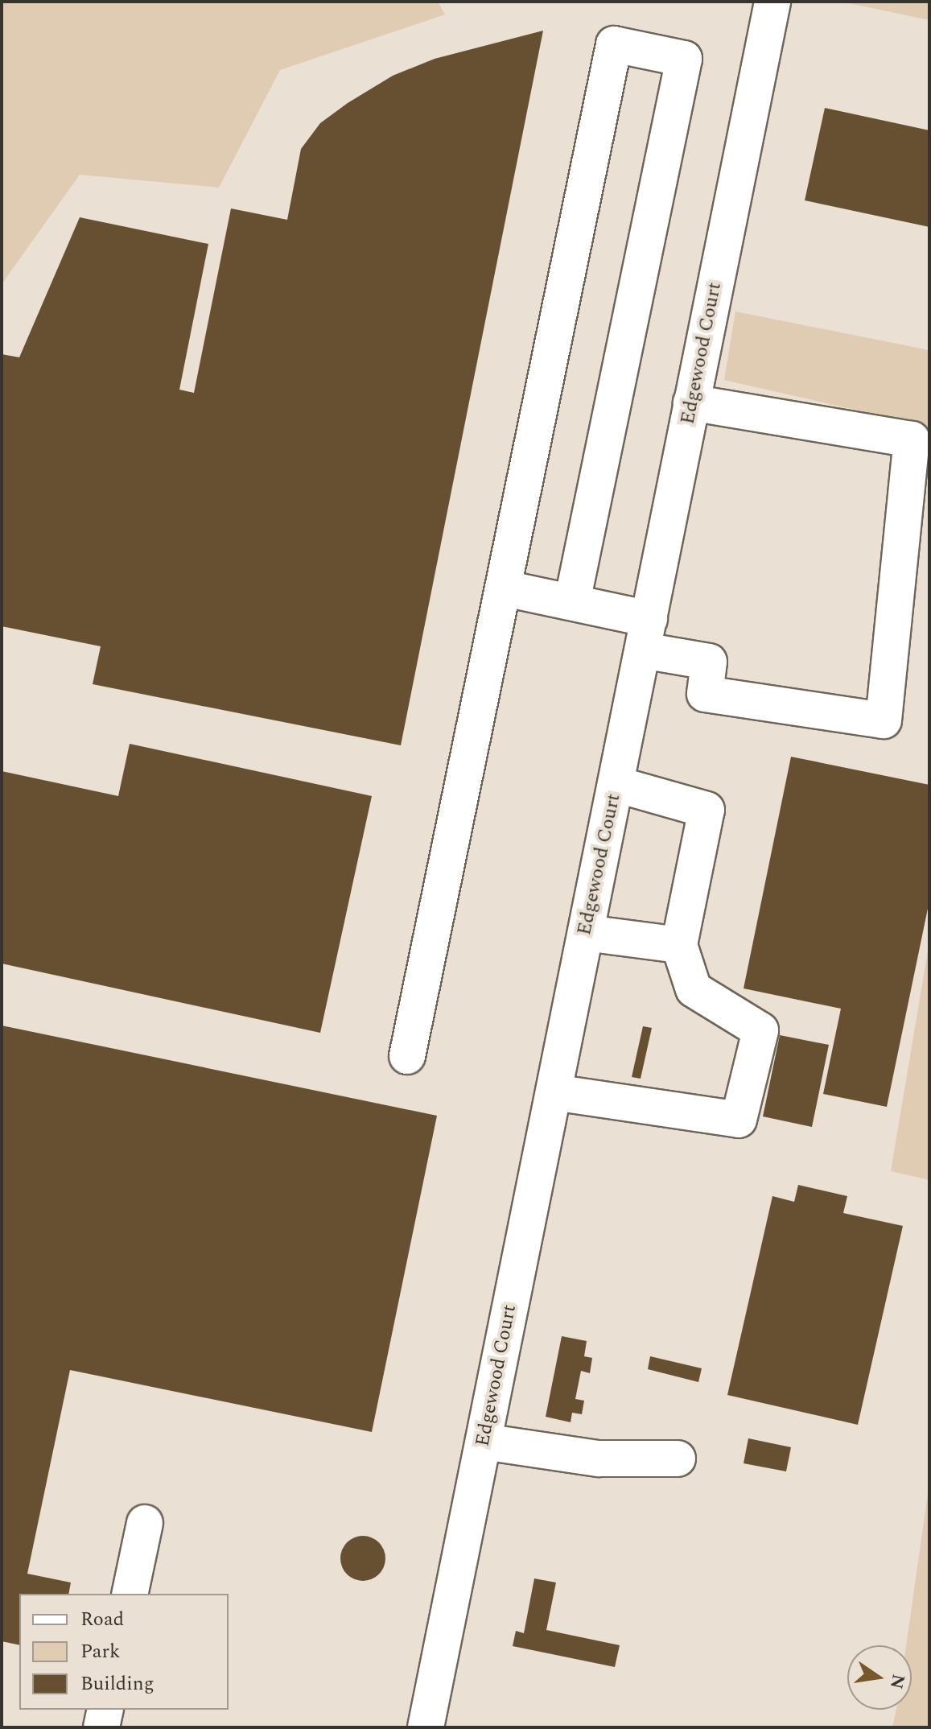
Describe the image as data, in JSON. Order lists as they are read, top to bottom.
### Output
{
  "streets": {
    "street": ["Edgewood Court"]
  },
  "legend": ["Road", "Park", "Building"],
  "north": "right"
}
